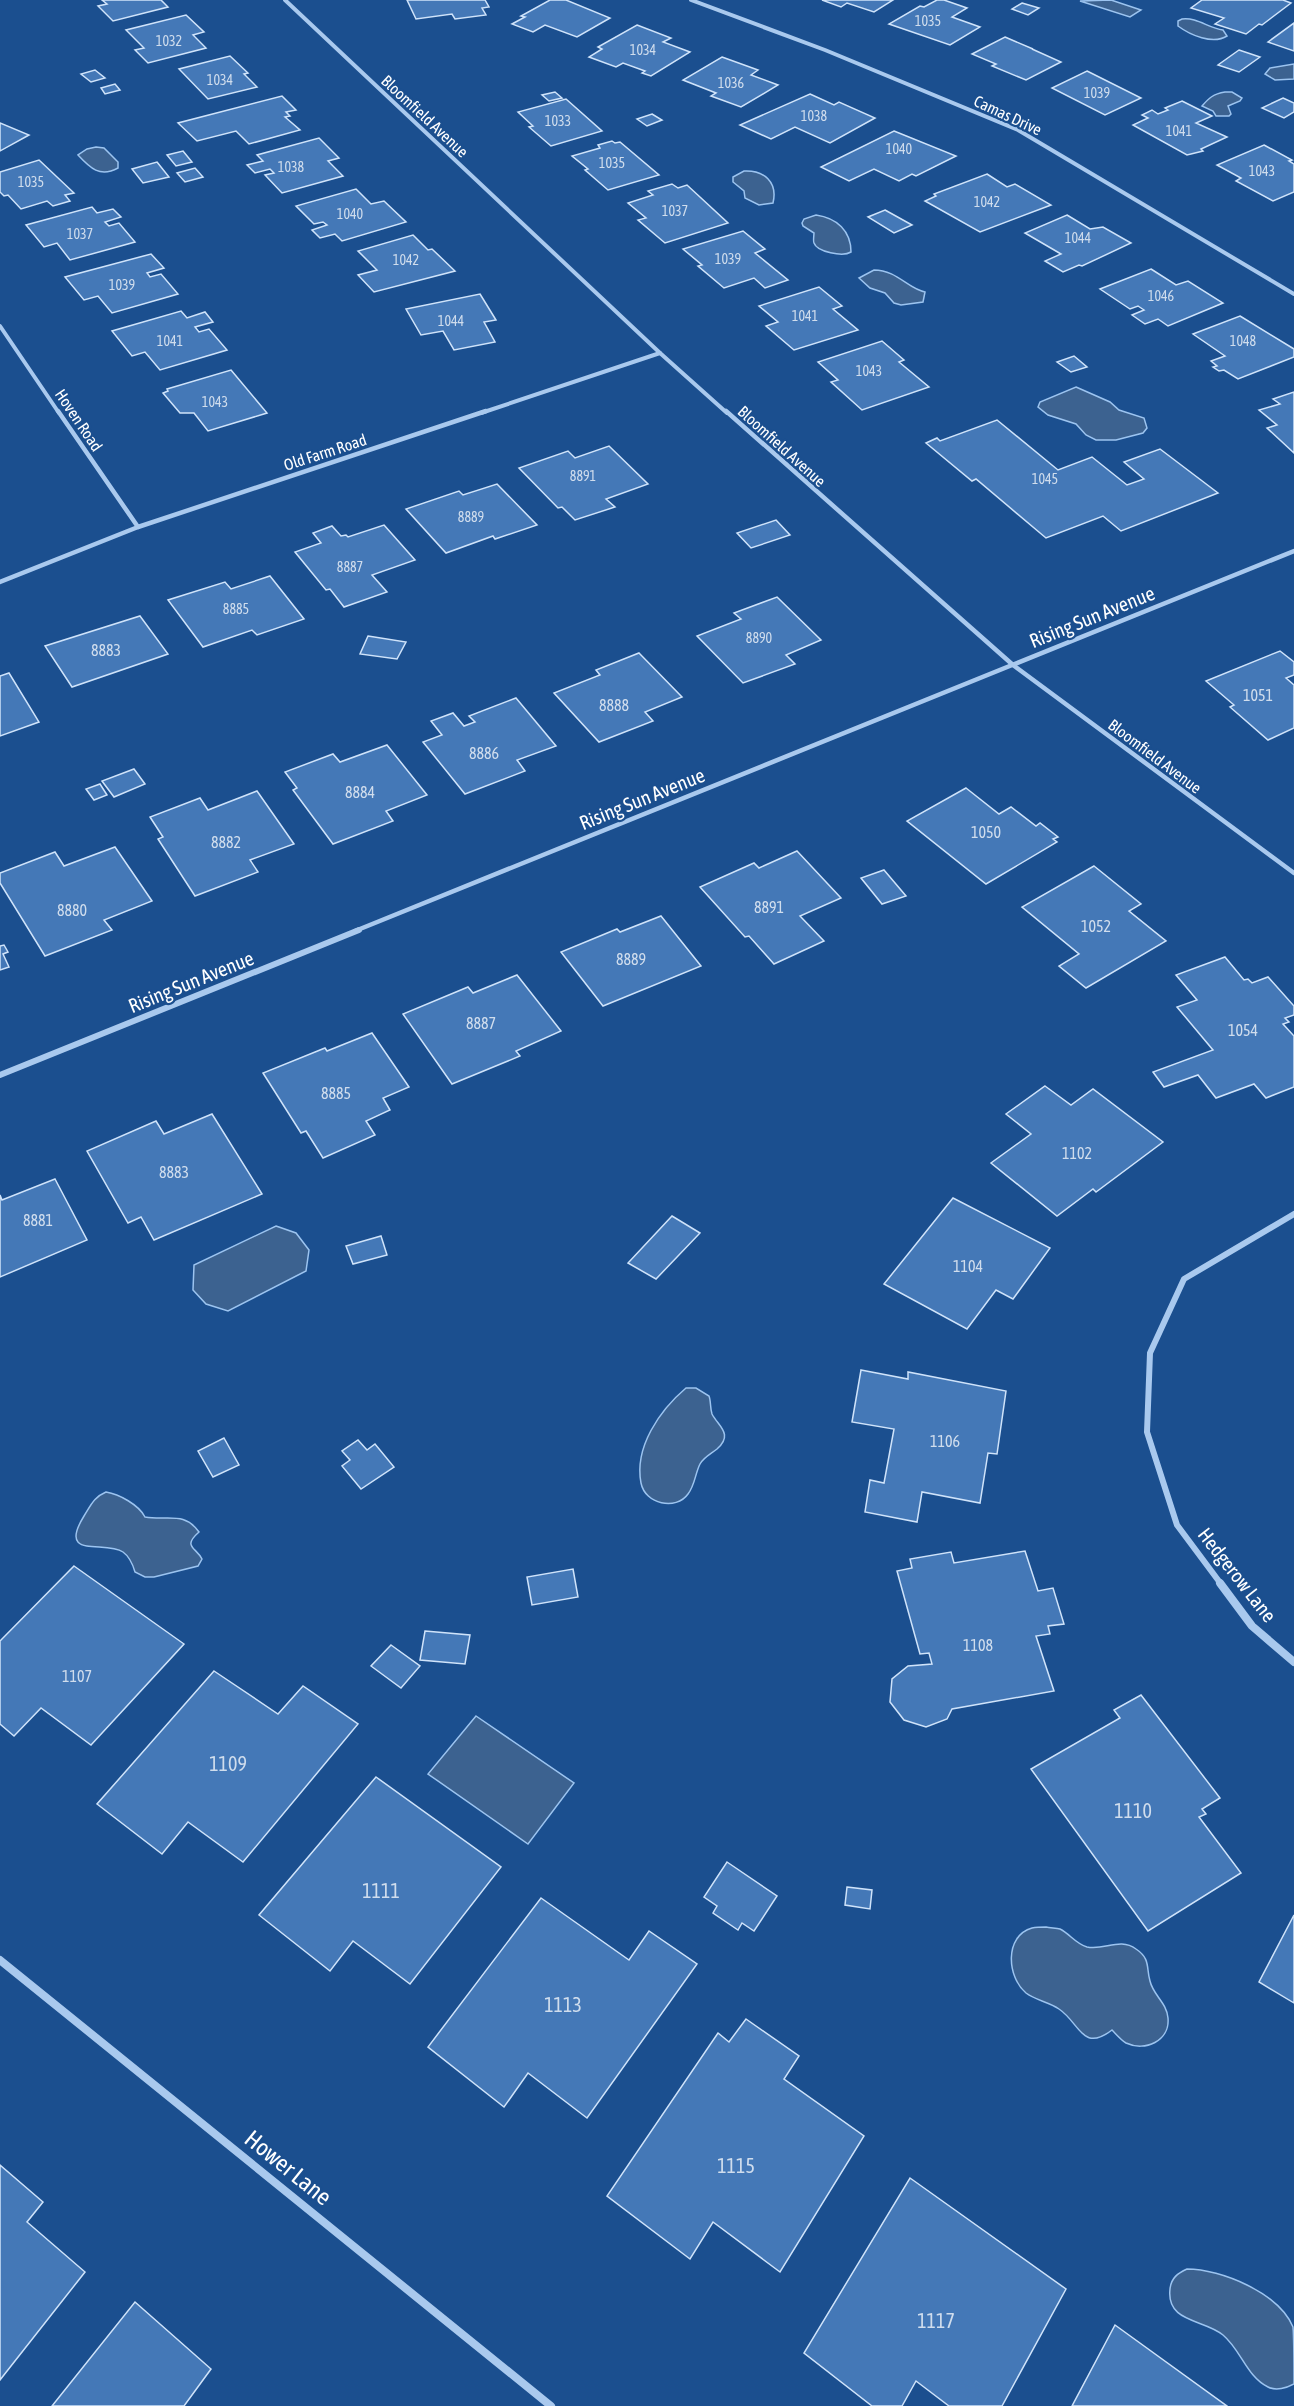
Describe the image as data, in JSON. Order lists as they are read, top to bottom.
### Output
{
  "streets": {
    "street": [
      "Camas Drive",
      "Bloomfield Avenue",
      "Hoven Road",
      "Old Farm Road",
      "Rising Sun Avenue",
      "Hedgerow Lane",
      "Hower Lane"
    ]
  },
  "crossings": [
    ["Bloomfield Avenue", "Old Farm Road"],
    ["Bloomfield Avenue", "Rising Sun Avenue"],
    ["Hoven Road", "Old Farm Road"]
  ],
  "house_numbers": [
    "1035",
    "1032",
    "1034",
    "1034",
    "1036",
    "1039",
    "1038",
    "1033",
    "1041",
    "1040",
    "1035",
    "1038",
    "1043",
    "1035",
    "1042",
    "1037",
    "1040",
    "1037",
    "1044",
    "1039",
    "1042",
    "1039",
    "1046",
    "1041",
    "1044",
    "1041",
    "1048",
    "1043",
    "1043",
    "8891",
    "1045",
    "8889",
    "8887",
    "8885",
    "8890",
    "8883",
    "1051",
    "8888",
    "8886",
    "8884",
    "1050",
    "8882",
    "8891",
    "8880",
    "1052",
    "8889",
    "8887",
    "1054",
    "8885",
    "1102",
    "8883",
    "8881",
    "1104",
    "1106",
    "1108",
    "1107",
    "1109",
    "1110",
    "1111",
    "1113",
    "1115",
    "1117"
  ]
}
